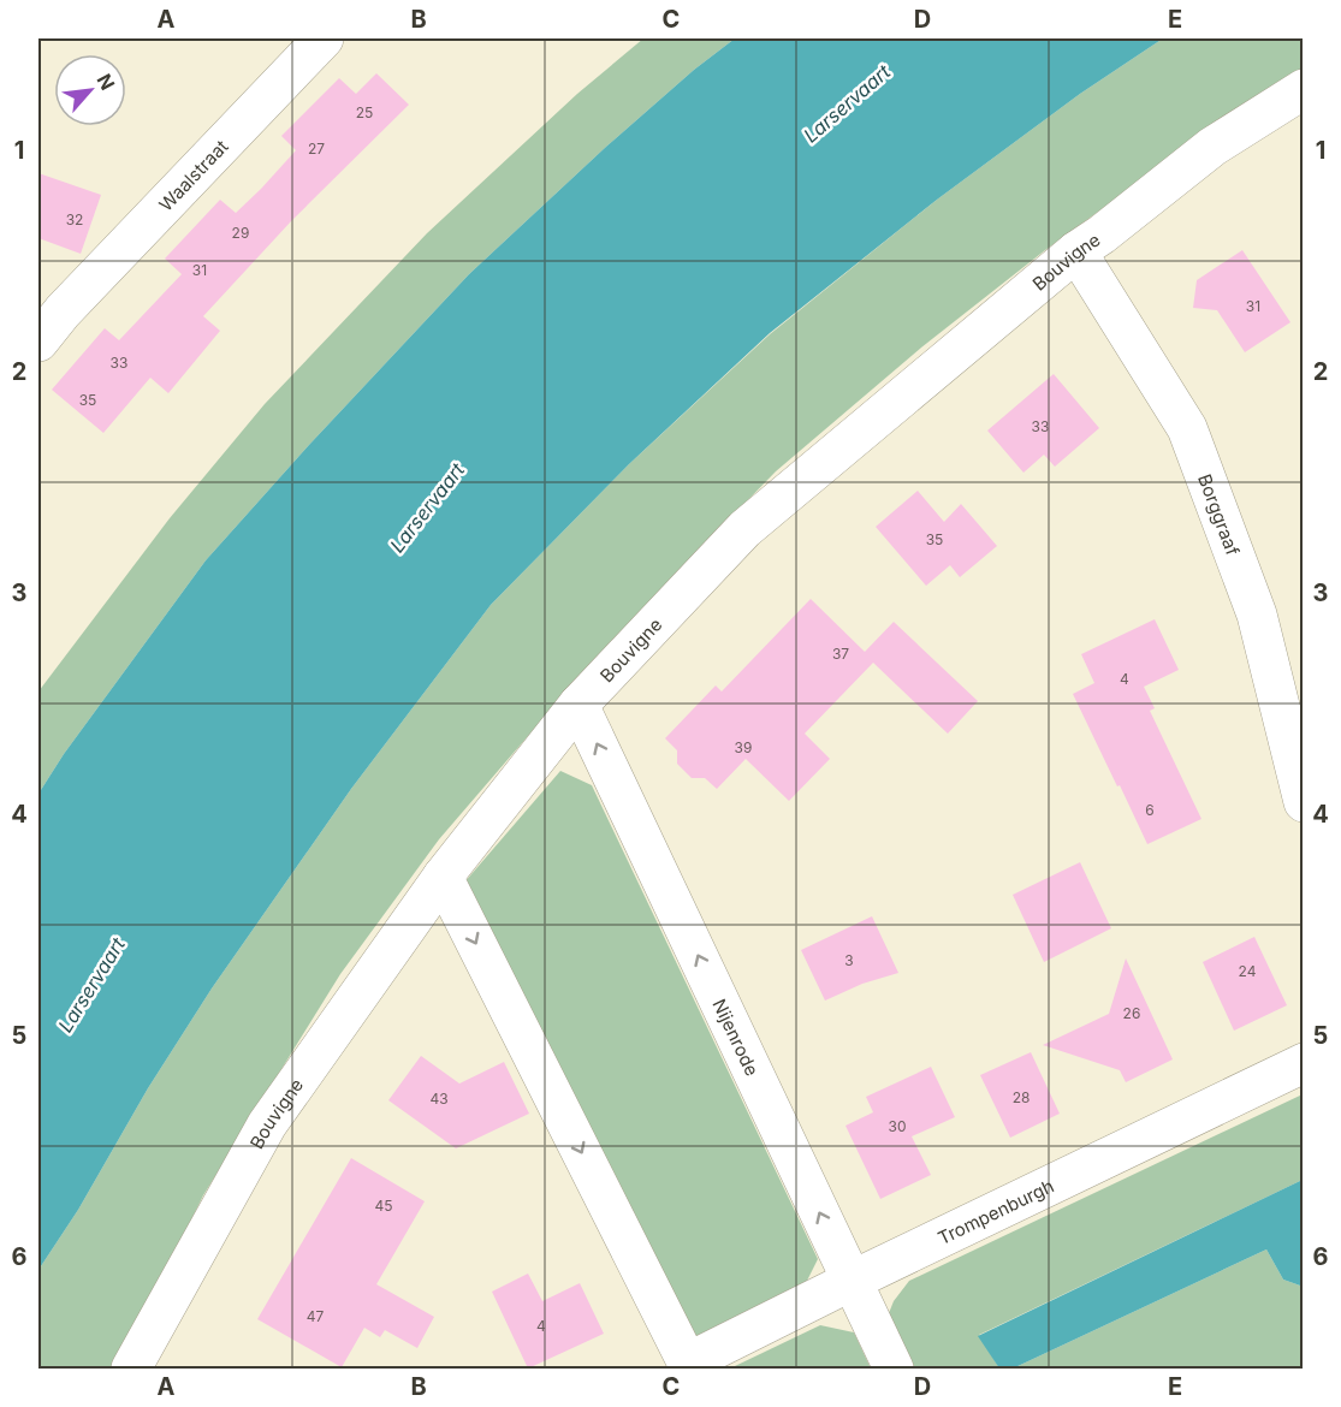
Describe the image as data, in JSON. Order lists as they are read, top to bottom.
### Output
{
  "streets": {
    "street": [
      "Waalstraat",
      "Bouvigne",
      "Borggraaf",
      "Nijenrode",
      "Trompenburgh"
    ]
  },
  "crossings": [
    ["Bouvigne", "Borggraaf"],
    ["Bouvigne", "Nijenrode"],
    ["Nijenrode", "Trompenburgh"]
  ],
  "water": ["Larservaart"],
  "house_numbers": [
    "25",
    "27",
    "32",
    "29",
    "31",
    "31",
    "33",
    "35",
    "33",
    "35",
    "37",
    "4",
    "39",
    "6",
    "3",
    "24",
    "26",
    "28",
    "43",
    "30",
    "45",
    "47",
    "4"
  ],
  "north": "top right",
  "grid": {
    "columns": [
      "A",
      "B",
      "C",
      "D",
      "E"
    ],
    "rows": [
      "1",
      "2",
      "3",
      "4",
      "5",
      "6"
    ]
  }
}
